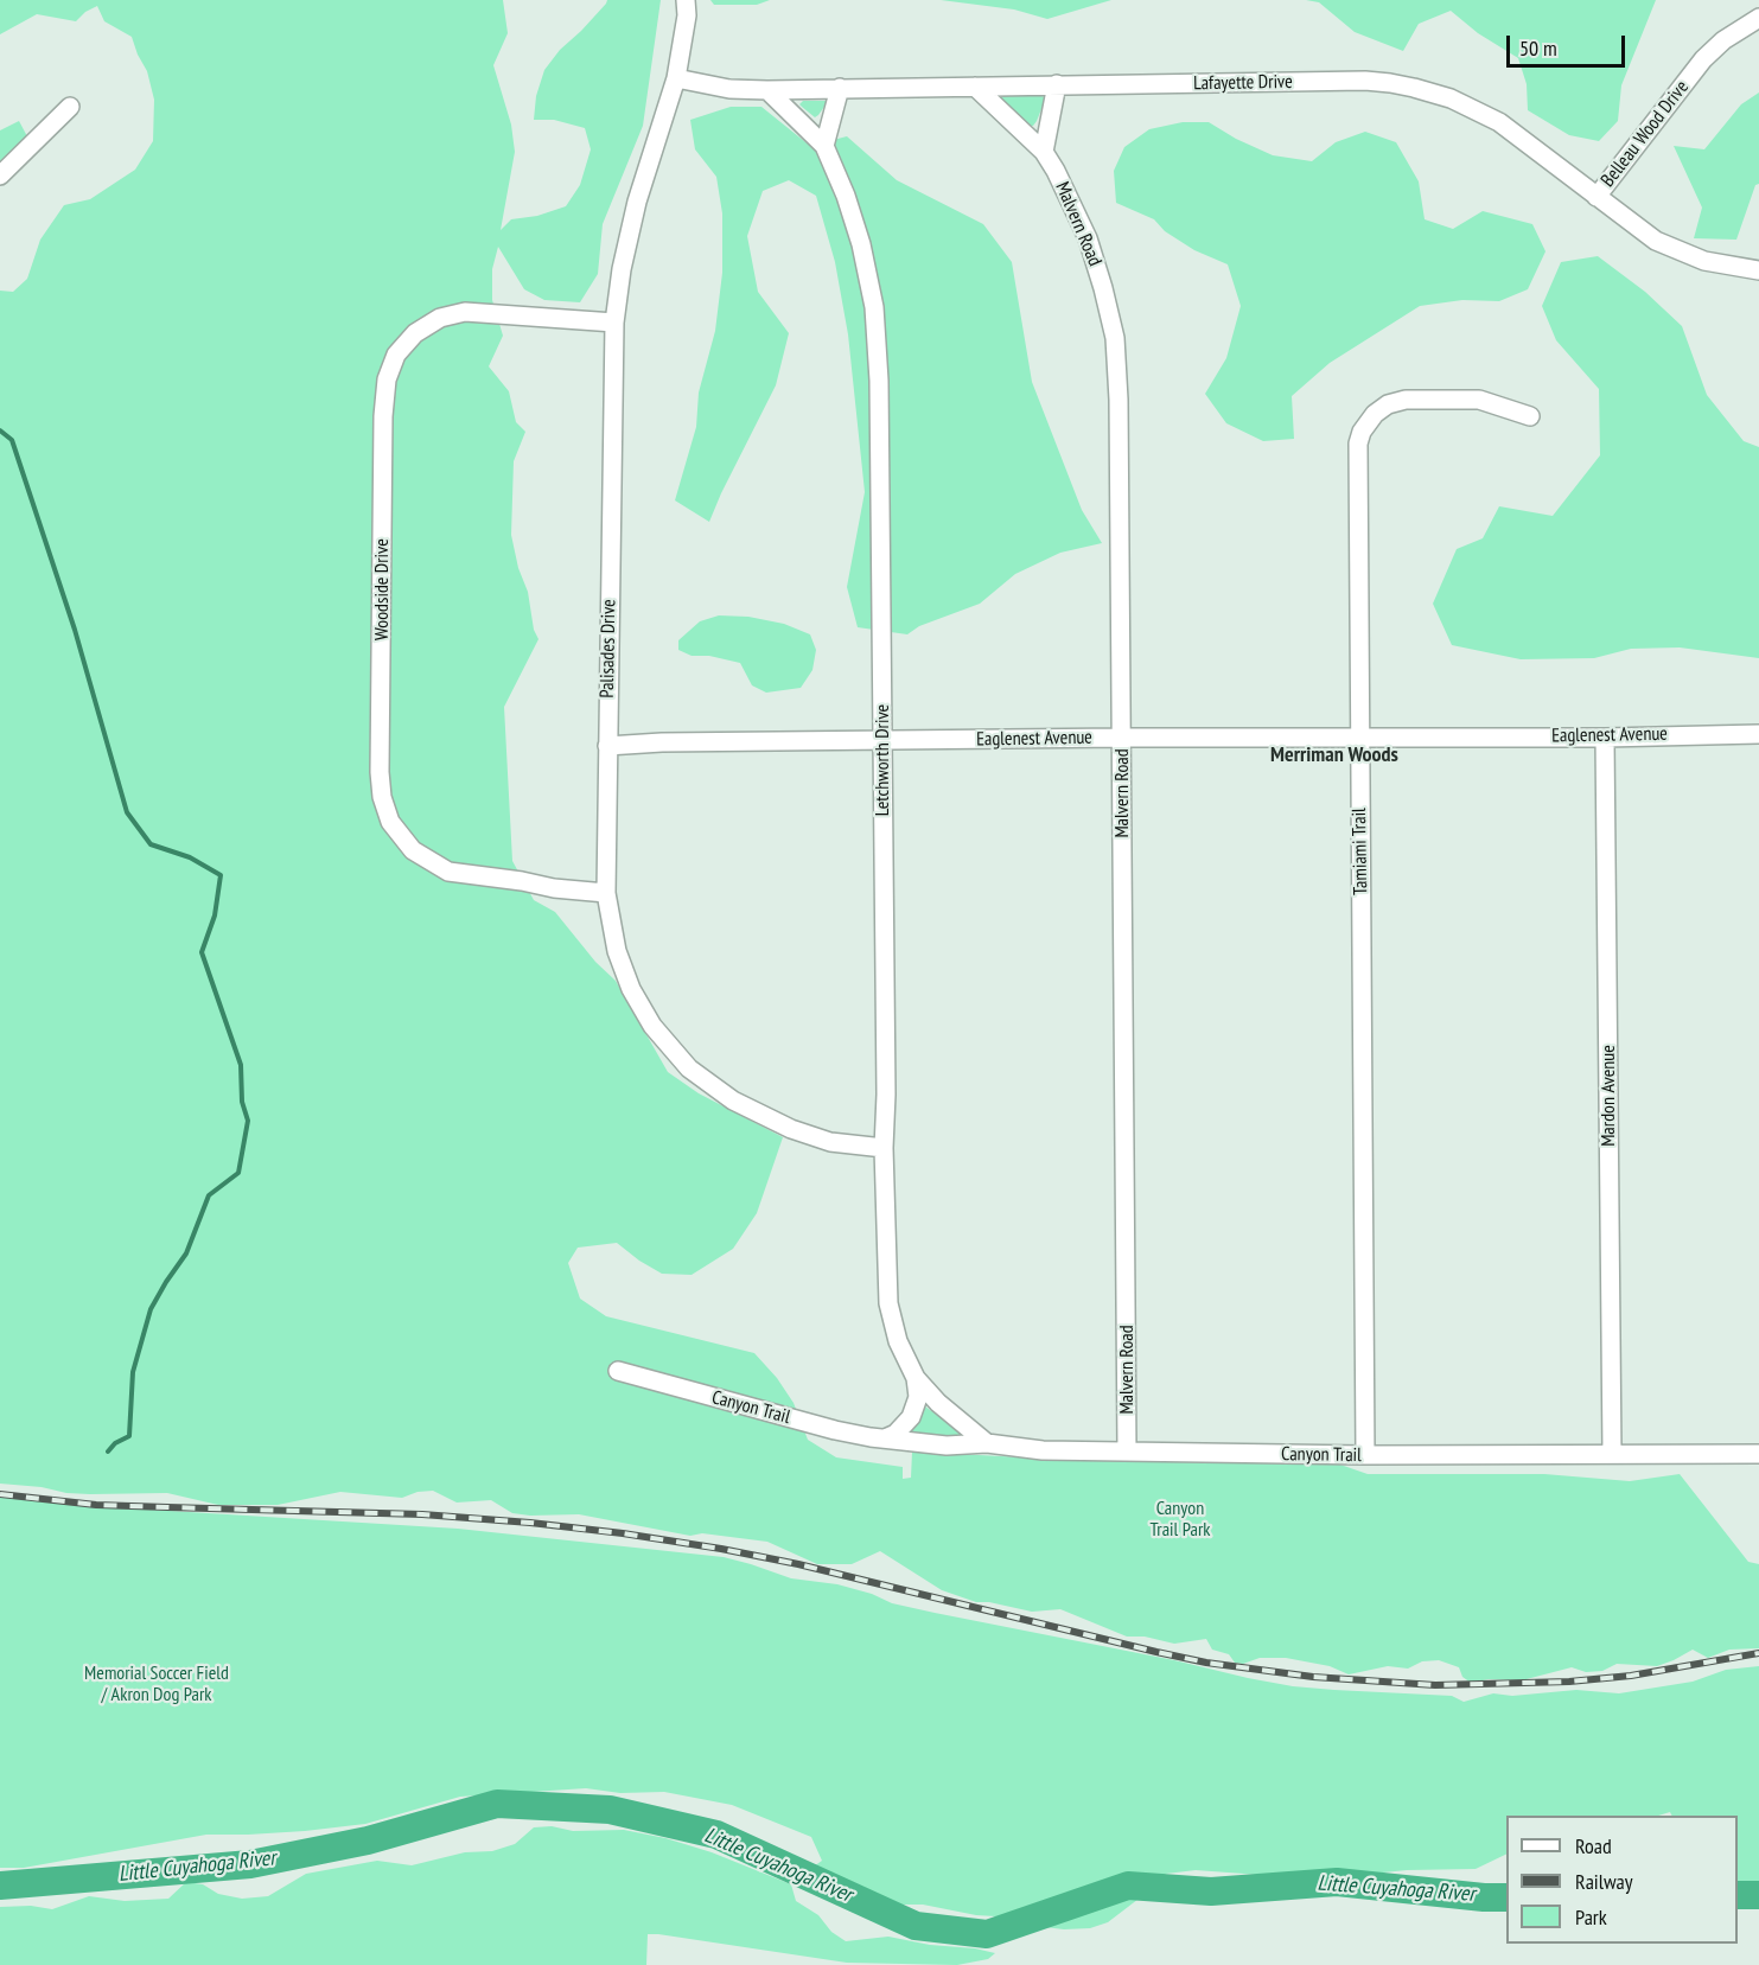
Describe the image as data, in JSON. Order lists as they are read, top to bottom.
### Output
{
  "streets": {
    "street": [
      "Lafayette Drive",
      "Belleau Wood Drive",
      "Malvern Road",
      "Woodside Drive",
      "Palisades Drive",
      "Eaglenest Avenue",
      "Letchworth Drive",
      "Tamiami Trail",
      "Mardon Avenue",
      "Canyon Trail"
    ]
  },
  "crossings": [
    ["Lafayette Drive", "Belleau Wood Drive"],
    ["Lafayette Drive", "Malvern Road"],
    ["Lafayette Drive", "Palisades Drive"],
    ["Lafayette Drive", "Letchworth Drive"],
    ["Malvern Road", "Eaglenest Avenue"],
    ["Malvern Road", "Canyon Trail"],
    ["Woodside Drive", "Palisades Drive"],
    ["Palisades Drive", "Eaglenest Avenue"],
    ["Palisades Drive", "Letchworth Drive"],
    ["Eaglenest Avenue", "Letchworth Drive"],
    ["Eaglenest Avenue", "Tamiami Trail"],
    ["Eaglenest Avenue", "Mardon Avenue"],
    ["Letchworth Drive", "Canyon Trail"],
    ["Tamiami Trail", "Canyon Trail"],
    ["Mardon Avenue", "Canyon Trail"]
  ],
  "districts": ["Merriman Woods"],
  "water": ["Little Cuyahoga River"],
  "parks": ["Canyon Trail Park", "Memorial Soccer Field / Akron Dog Park"],
  "legend": ["Road", "Railway", "Park"],
  "scale_bar": "50 m"
}
